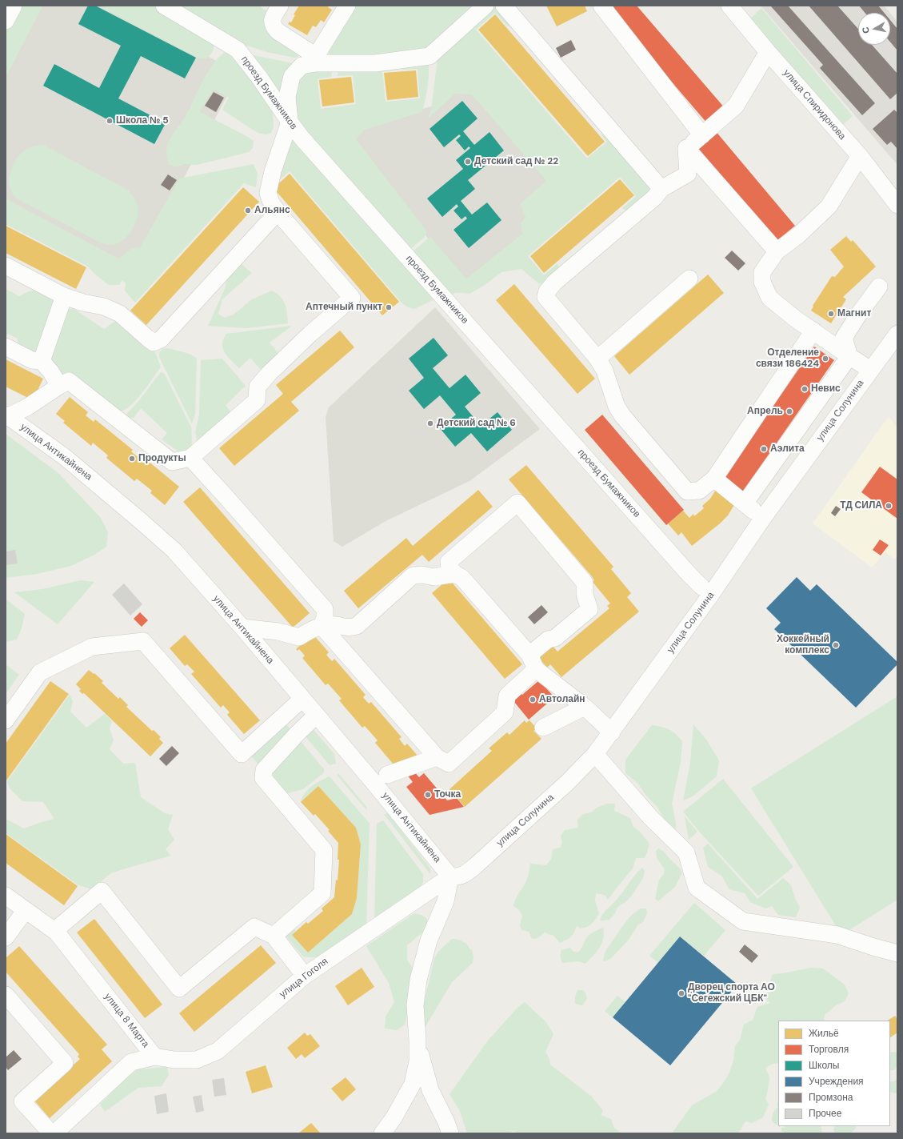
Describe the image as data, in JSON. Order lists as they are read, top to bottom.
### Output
{
  "streets": {
    "street": [
      "проезд Бумажников",
      "улица Спиридонова",
      "улица Солунина",
      "улица Антикайнена",
      "улица Гоголя",
      "улица 8 Марта"
    ]
  },
  "crossings": [
    ["улица Солунина", "улица Антикайнена"],
    ["улица Солунина", "улица Гоголя"],
    ["улица Антикайнена", "улица Гоголя"],
    ["улица Гоголя", "улица 8 Марта"]
  ],
  "places": [
    "Школа № 5",
    "Детский сад № 22",
    "Альянс",
    "Аптечный пункт",
    "Магнит",
    "Отделение связи 186424",
    "Невис",
    "Апрель",
    "Детский сад № 6",
    "Аэлита",
    "Продукты",
    "ТД СИЛА",
    "Хоккейный комплекс",
    "Автолайн",
    "Точка",
    "Дворец спорта АО \"Сегежский ЦБК\""
  ],
  "legend": [
    "Жильё",
    "Торговля",
    "Школы",
    "Учреждения",
    "Промзона",
    "Прочее"
  ],
  "north": "left"
}
